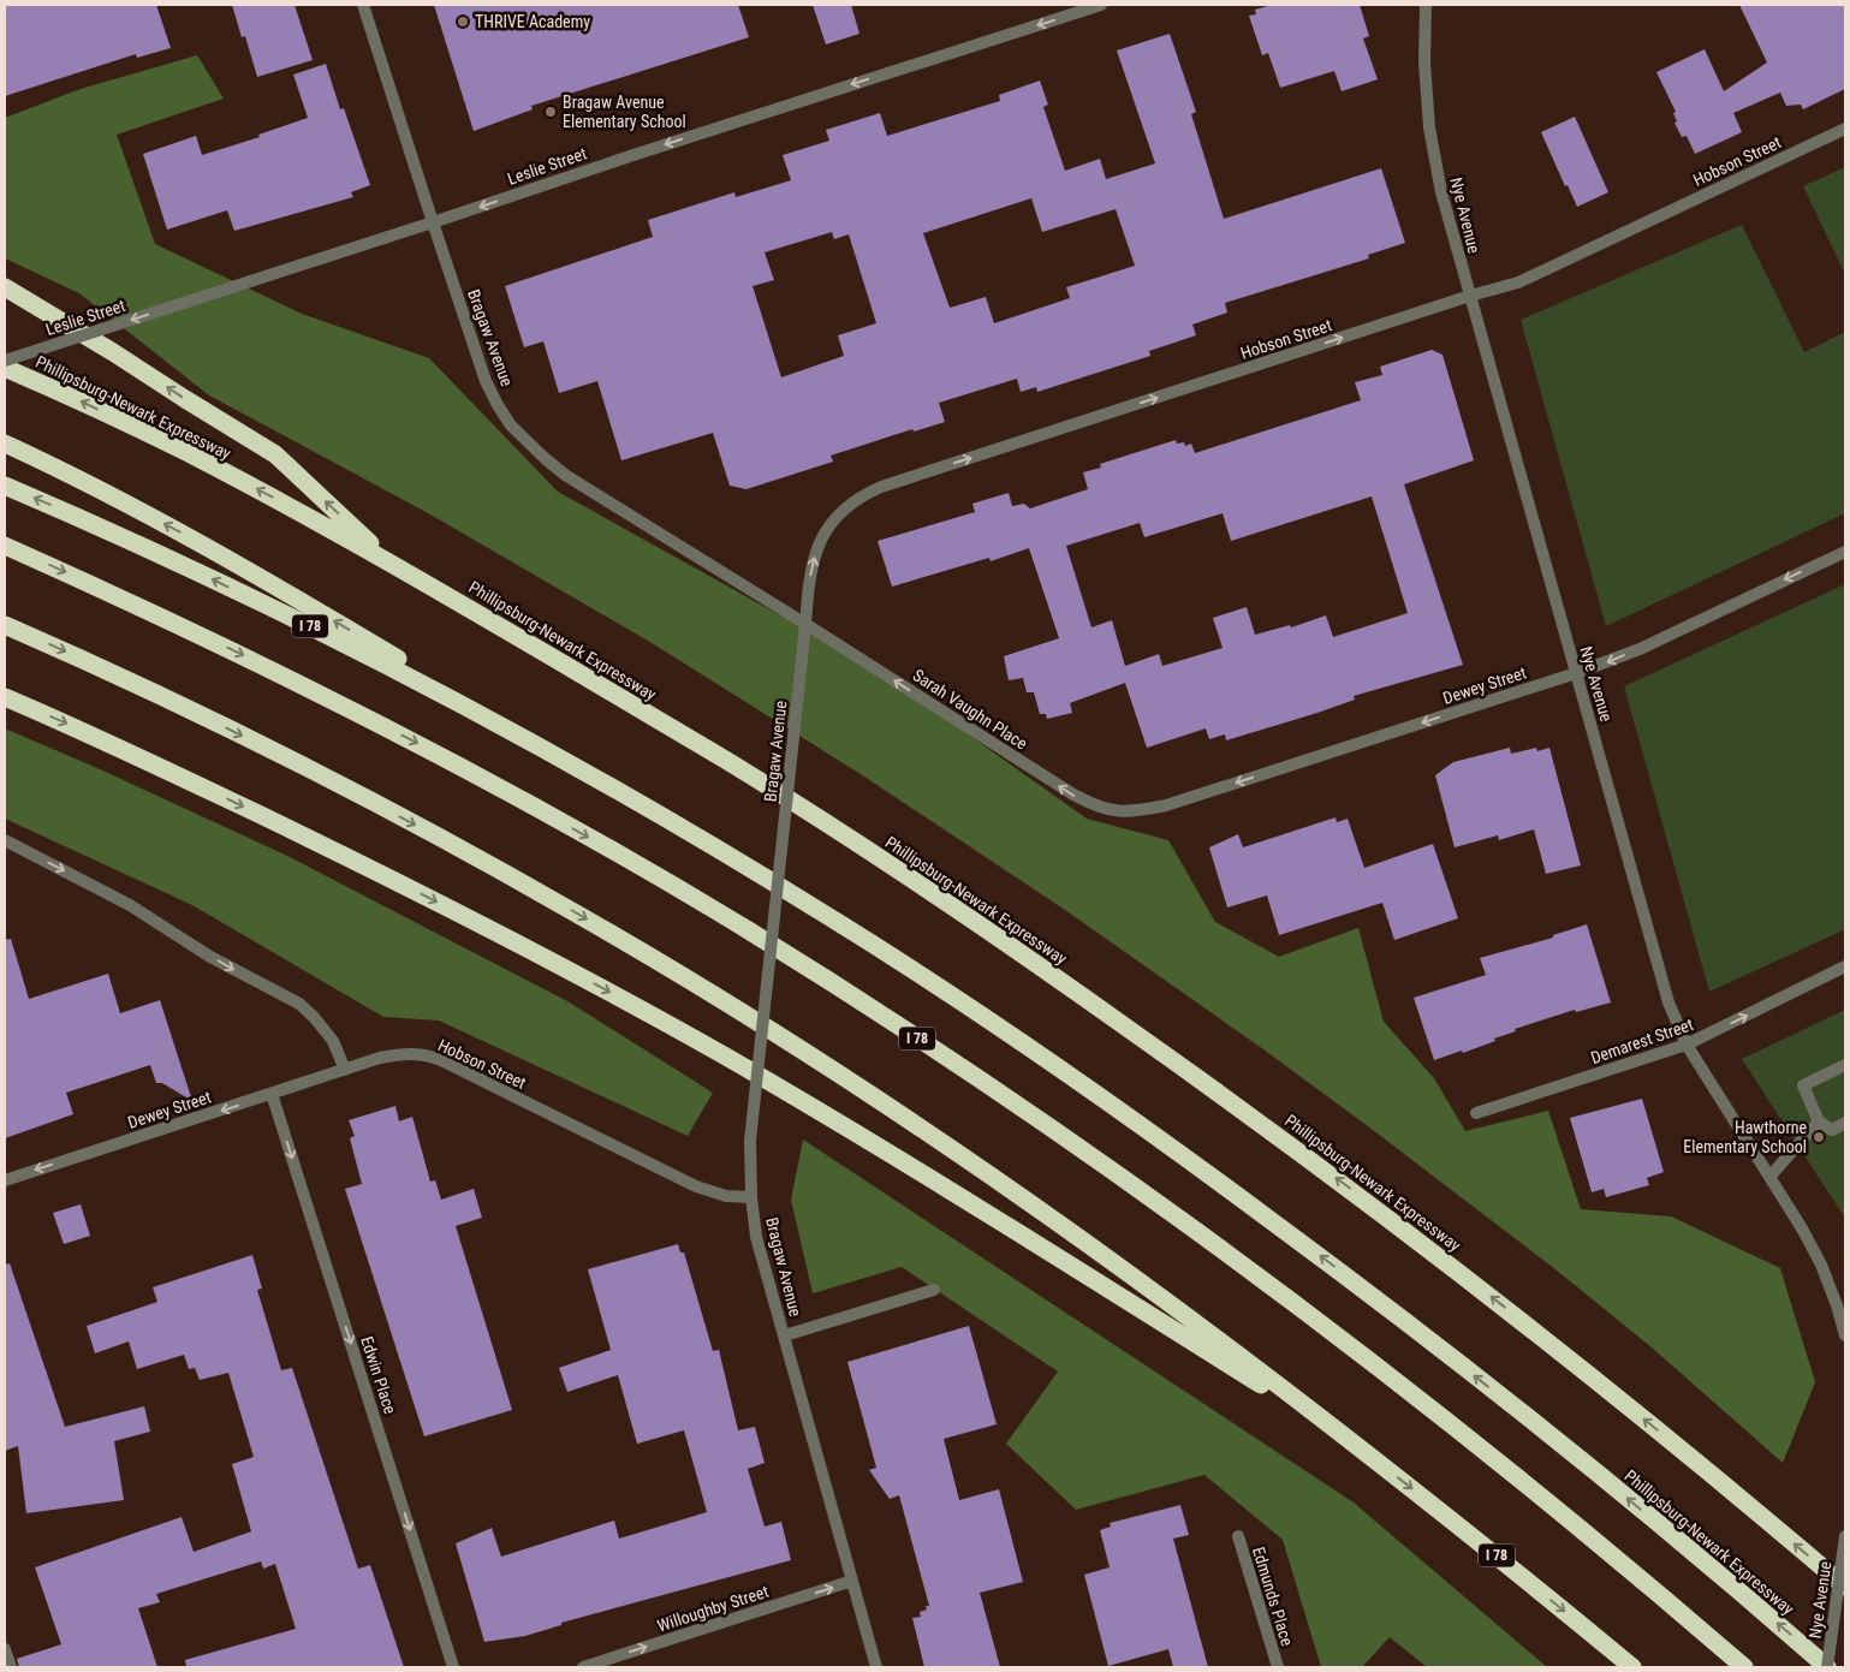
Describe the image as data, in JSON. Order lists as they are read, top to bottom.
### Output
{
  "streets": {
    "highway": ["Phillipsburg-Newark Expressway", "I 78"],
    "street": [
      "Hobson Street",
      "Leslie Street",
      "Nye Avenue",
      "Bragaw Avenue",
      "Dewey Street",
      "Sarah Vaughn Place",
      "Demarest Street",
      "Edwin Place",
      "Edmunds Place",
      "Willoughby Street"
    ]
  },
  "crossings": [
    ["Hobson Street", "Nye Avenue"],
    ["Hobson Street", "Bragaw Avenue"],
    ["Hobson Street", "Dewey Street"],
    ["Hobson Street", "Sarah Vaughn Place"],
    ["Leslie Street", "Bragaw Avenue"],
    ["Nye Avenue", "Phillipsburg-Newark Expressway"],
    ["Nye Avenue", "Dewey Street"],
    ["Nye Avenue", "Demarest Street"],
    ["Bragaw Avenue", "Sarah Vaughn Place"],
    ["Bragaw Avenue", "Willoughby Street"],
    ["Dewey Street", "Sarah Vaughn Place"],
    ["Dewey Street", "Edwin Place"]
  ],
  "one_way": [
    "Hobson Street",
    "Leslie Street",
    "Dewey Street",
    "Sarah Vaughn Place",
    "Demarest Street",
    "Edwin Place",
    "Willoughby Street"
  ],
  "places": ["THRIVE Academy", "Bragaw Avenue Elementary School", "Hawthorne Elementary School"]
}
